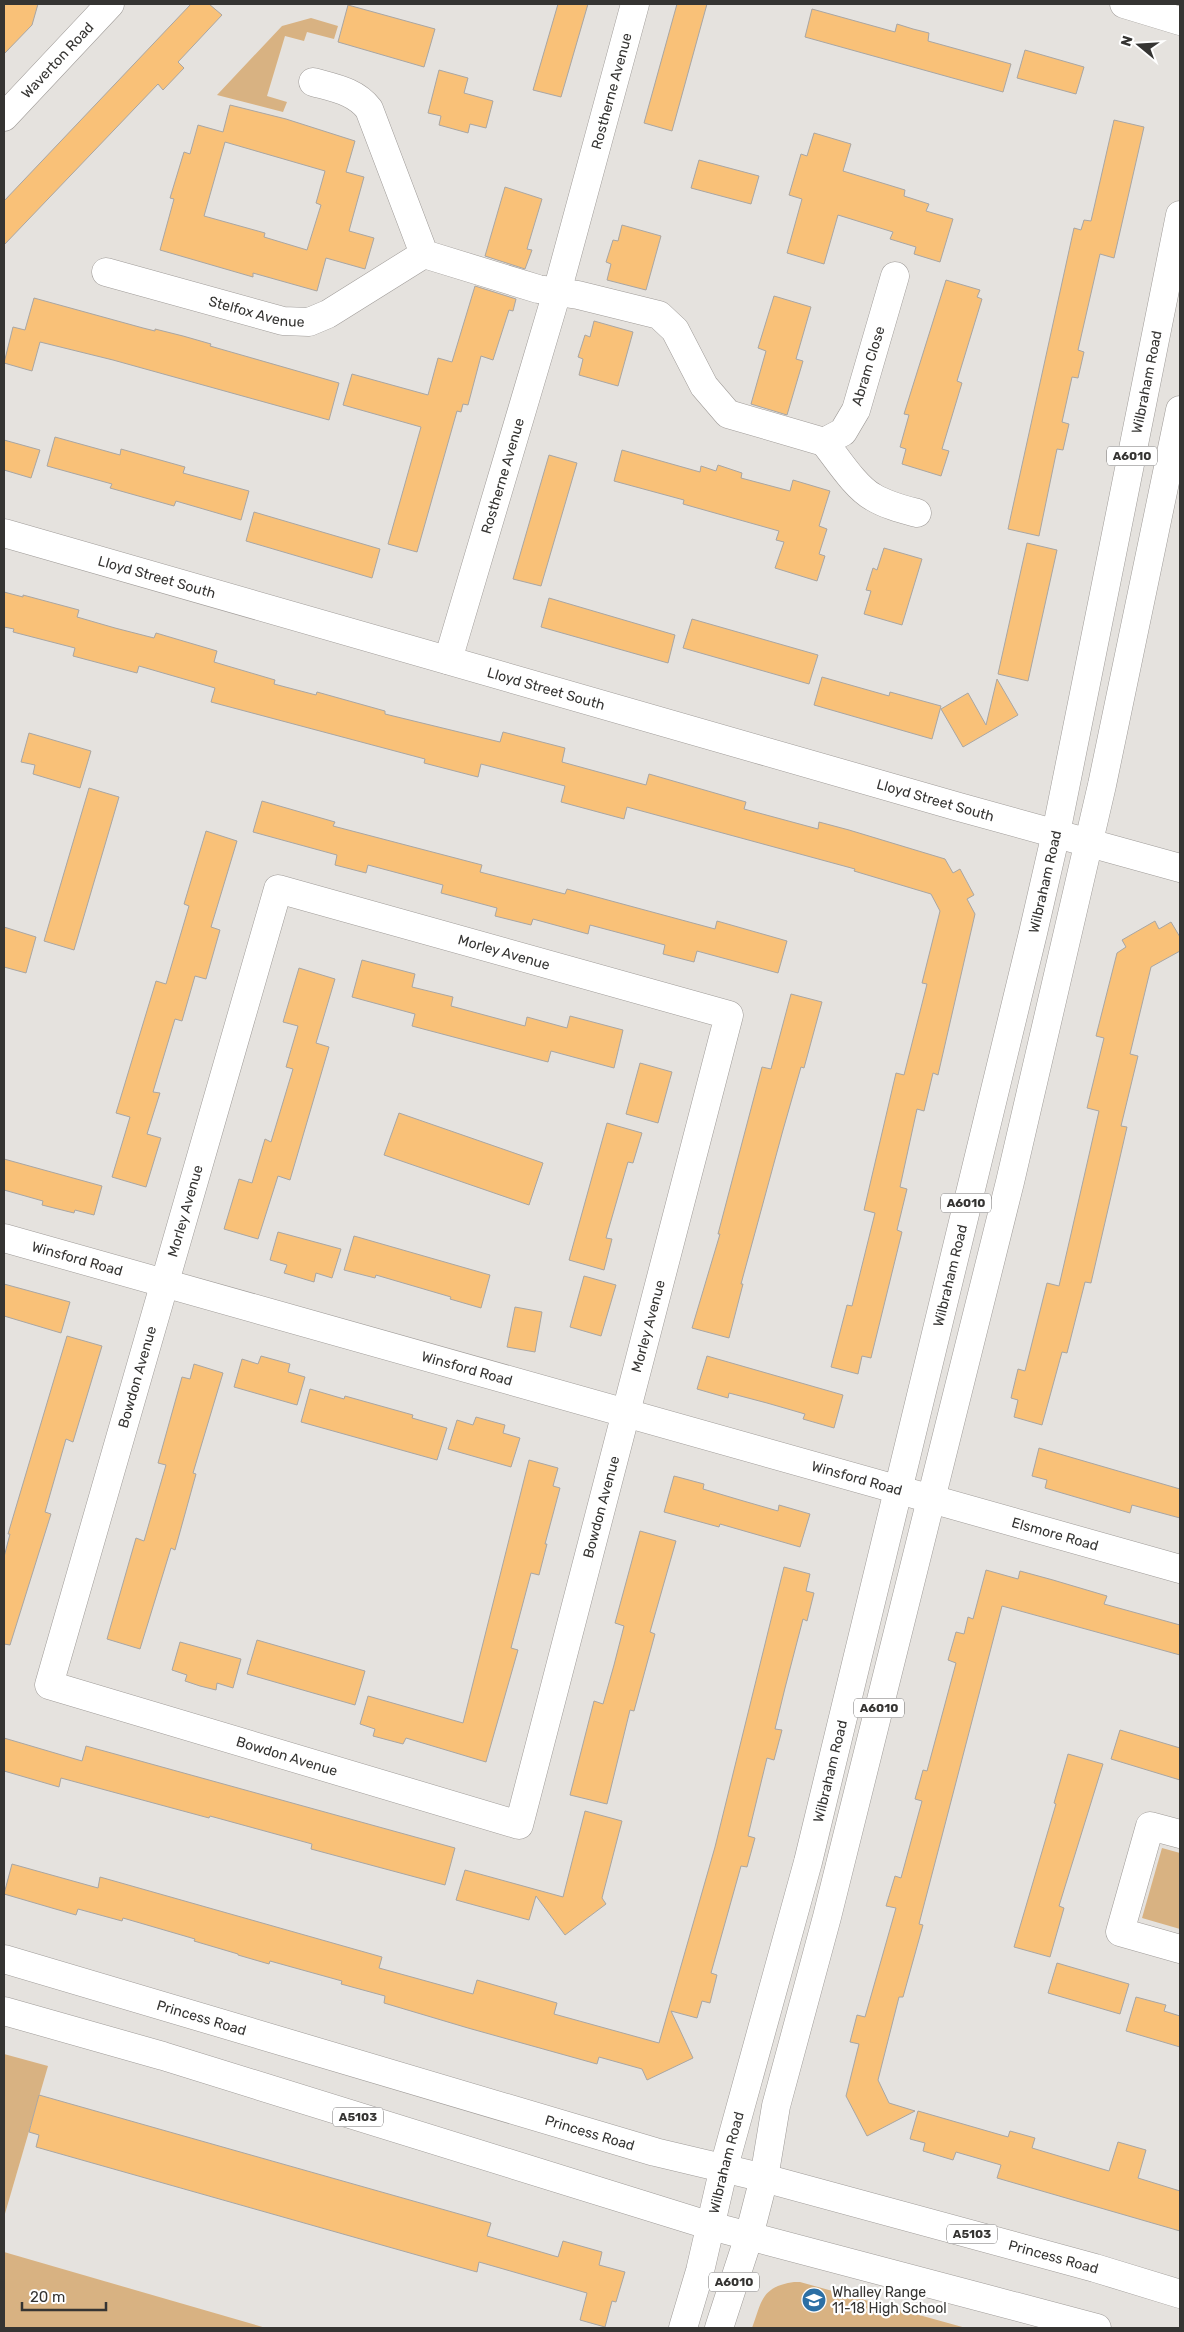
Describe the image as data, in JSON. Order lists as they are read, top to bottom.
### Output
{
  "streets": {
    "main road": [
      "Waverton Road",
      "Rostherne Avenue",
      "Stelfox Avenue",
      "Abram Close",
      "Wilbraham Road",
      "A6010",
      "Lloyd Street South",
      "Morley Avenue",
      "Winsford Road",
      "Bowdon Avenue",
      "Elsmore Road",
      "Princess Road",
      "A5103"
    ]
  },
  "crossings": [
    ["Rostherne Avenue", "Lloyd Street South"],
    ["Wilbraham Road", "Lloyd Street South"],
    ["Wilbraham Road", "Winsford Road"],
    ["Wilbraham Road", "Princess Road"],
    ["Wilbraham Road", "A5103"],
    ["A6010", "Lloyd Street South"],
    ["A6010", "Winsford Road"],
    ["A6010", "Elsmore Road"],
    ["A6010", "Princess Road"],
    ["A6010", "A5103"],
    ["Morley Avenue", "Winsford Road"],
    ["Morley Avenue", "Bowdon Avenue"],
    ["Winsford Road", "Bowdon Avenue"],
    ["Winsford Road", "Elsmore Road"]
  ],
  "places": {
    "school or university": ["Whalley Range 11-18 High School"]
  },
  "scale_bar": "20 m",
  "north": "left"
}
